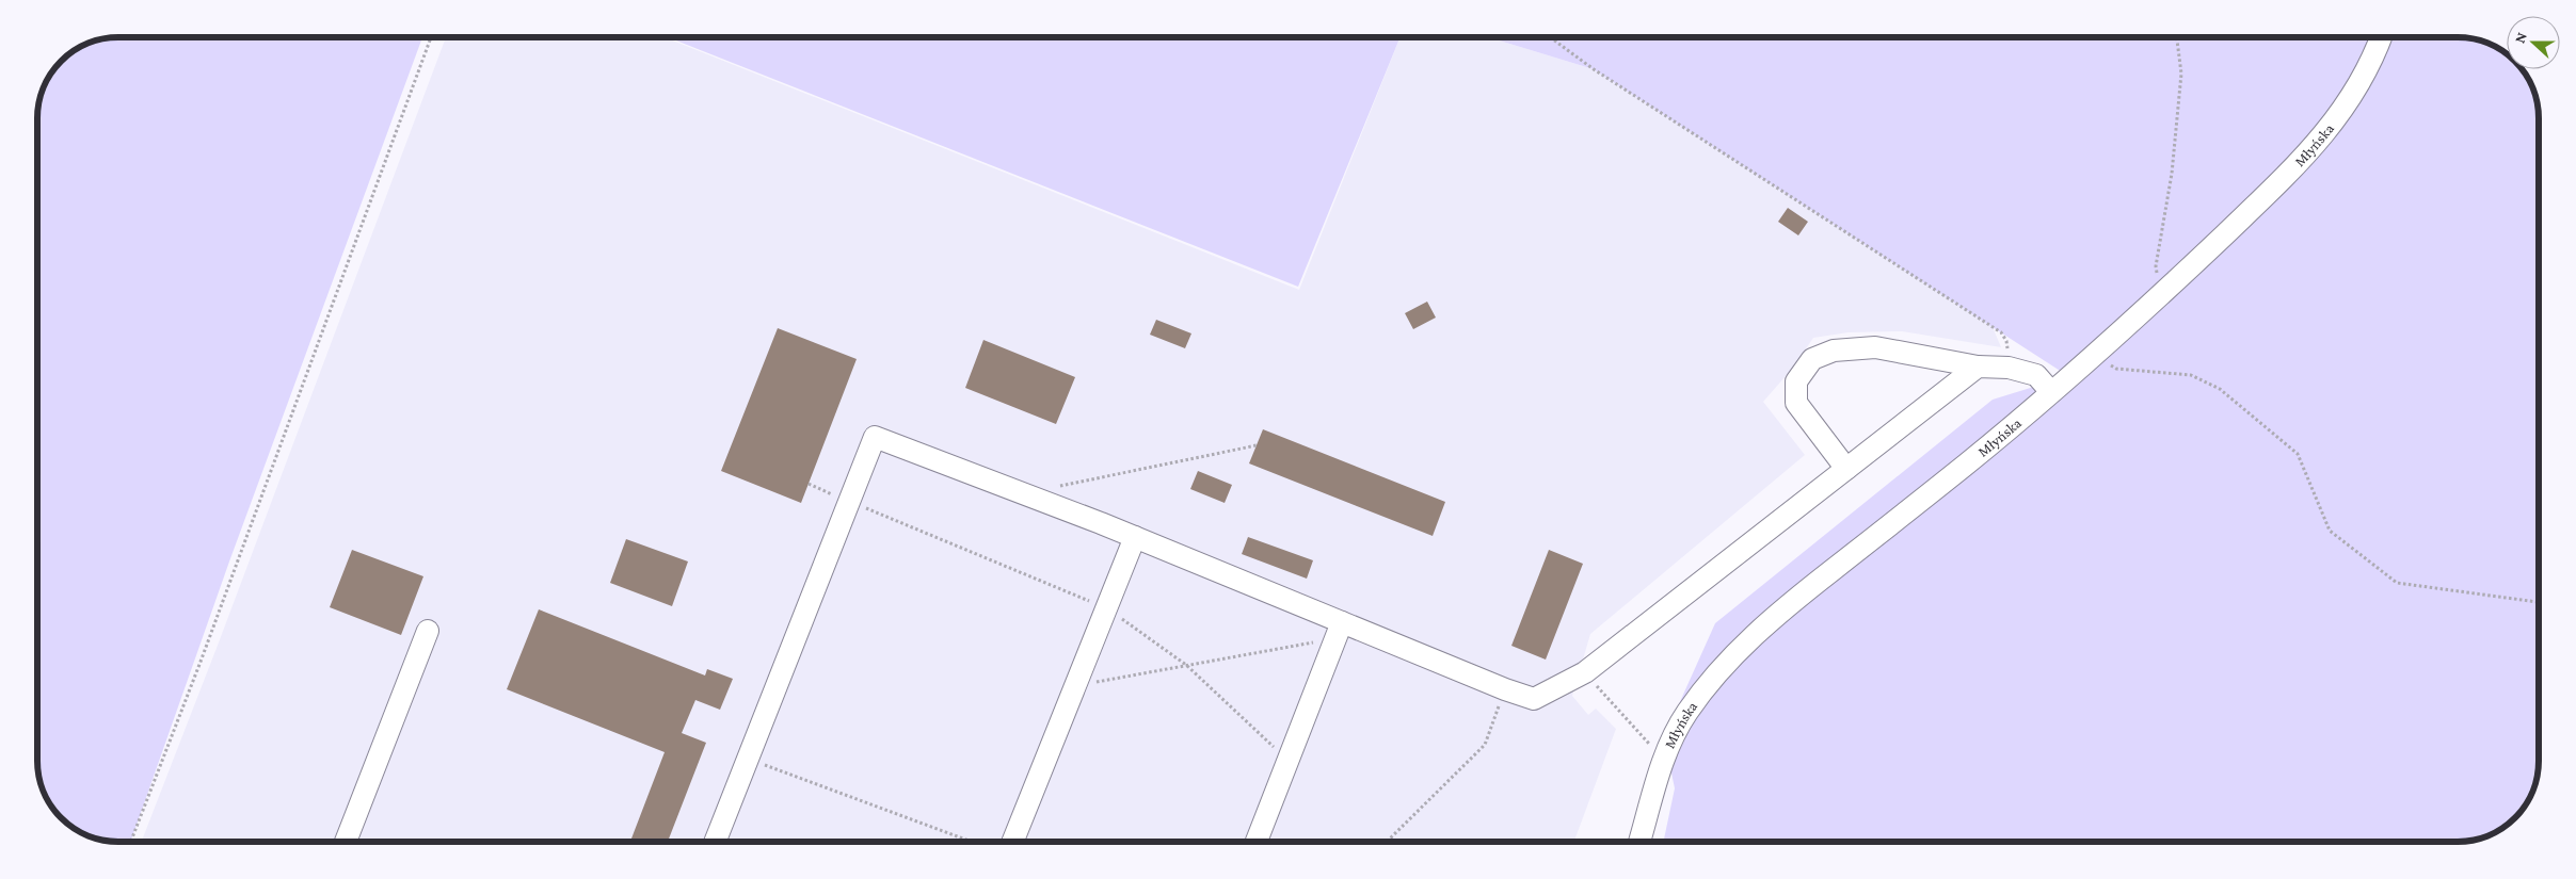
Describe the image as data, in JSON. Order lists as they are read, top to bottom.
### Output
{
  "streets": {
    "street": ["Młyńska"]
  },
  "north": "left"
}
